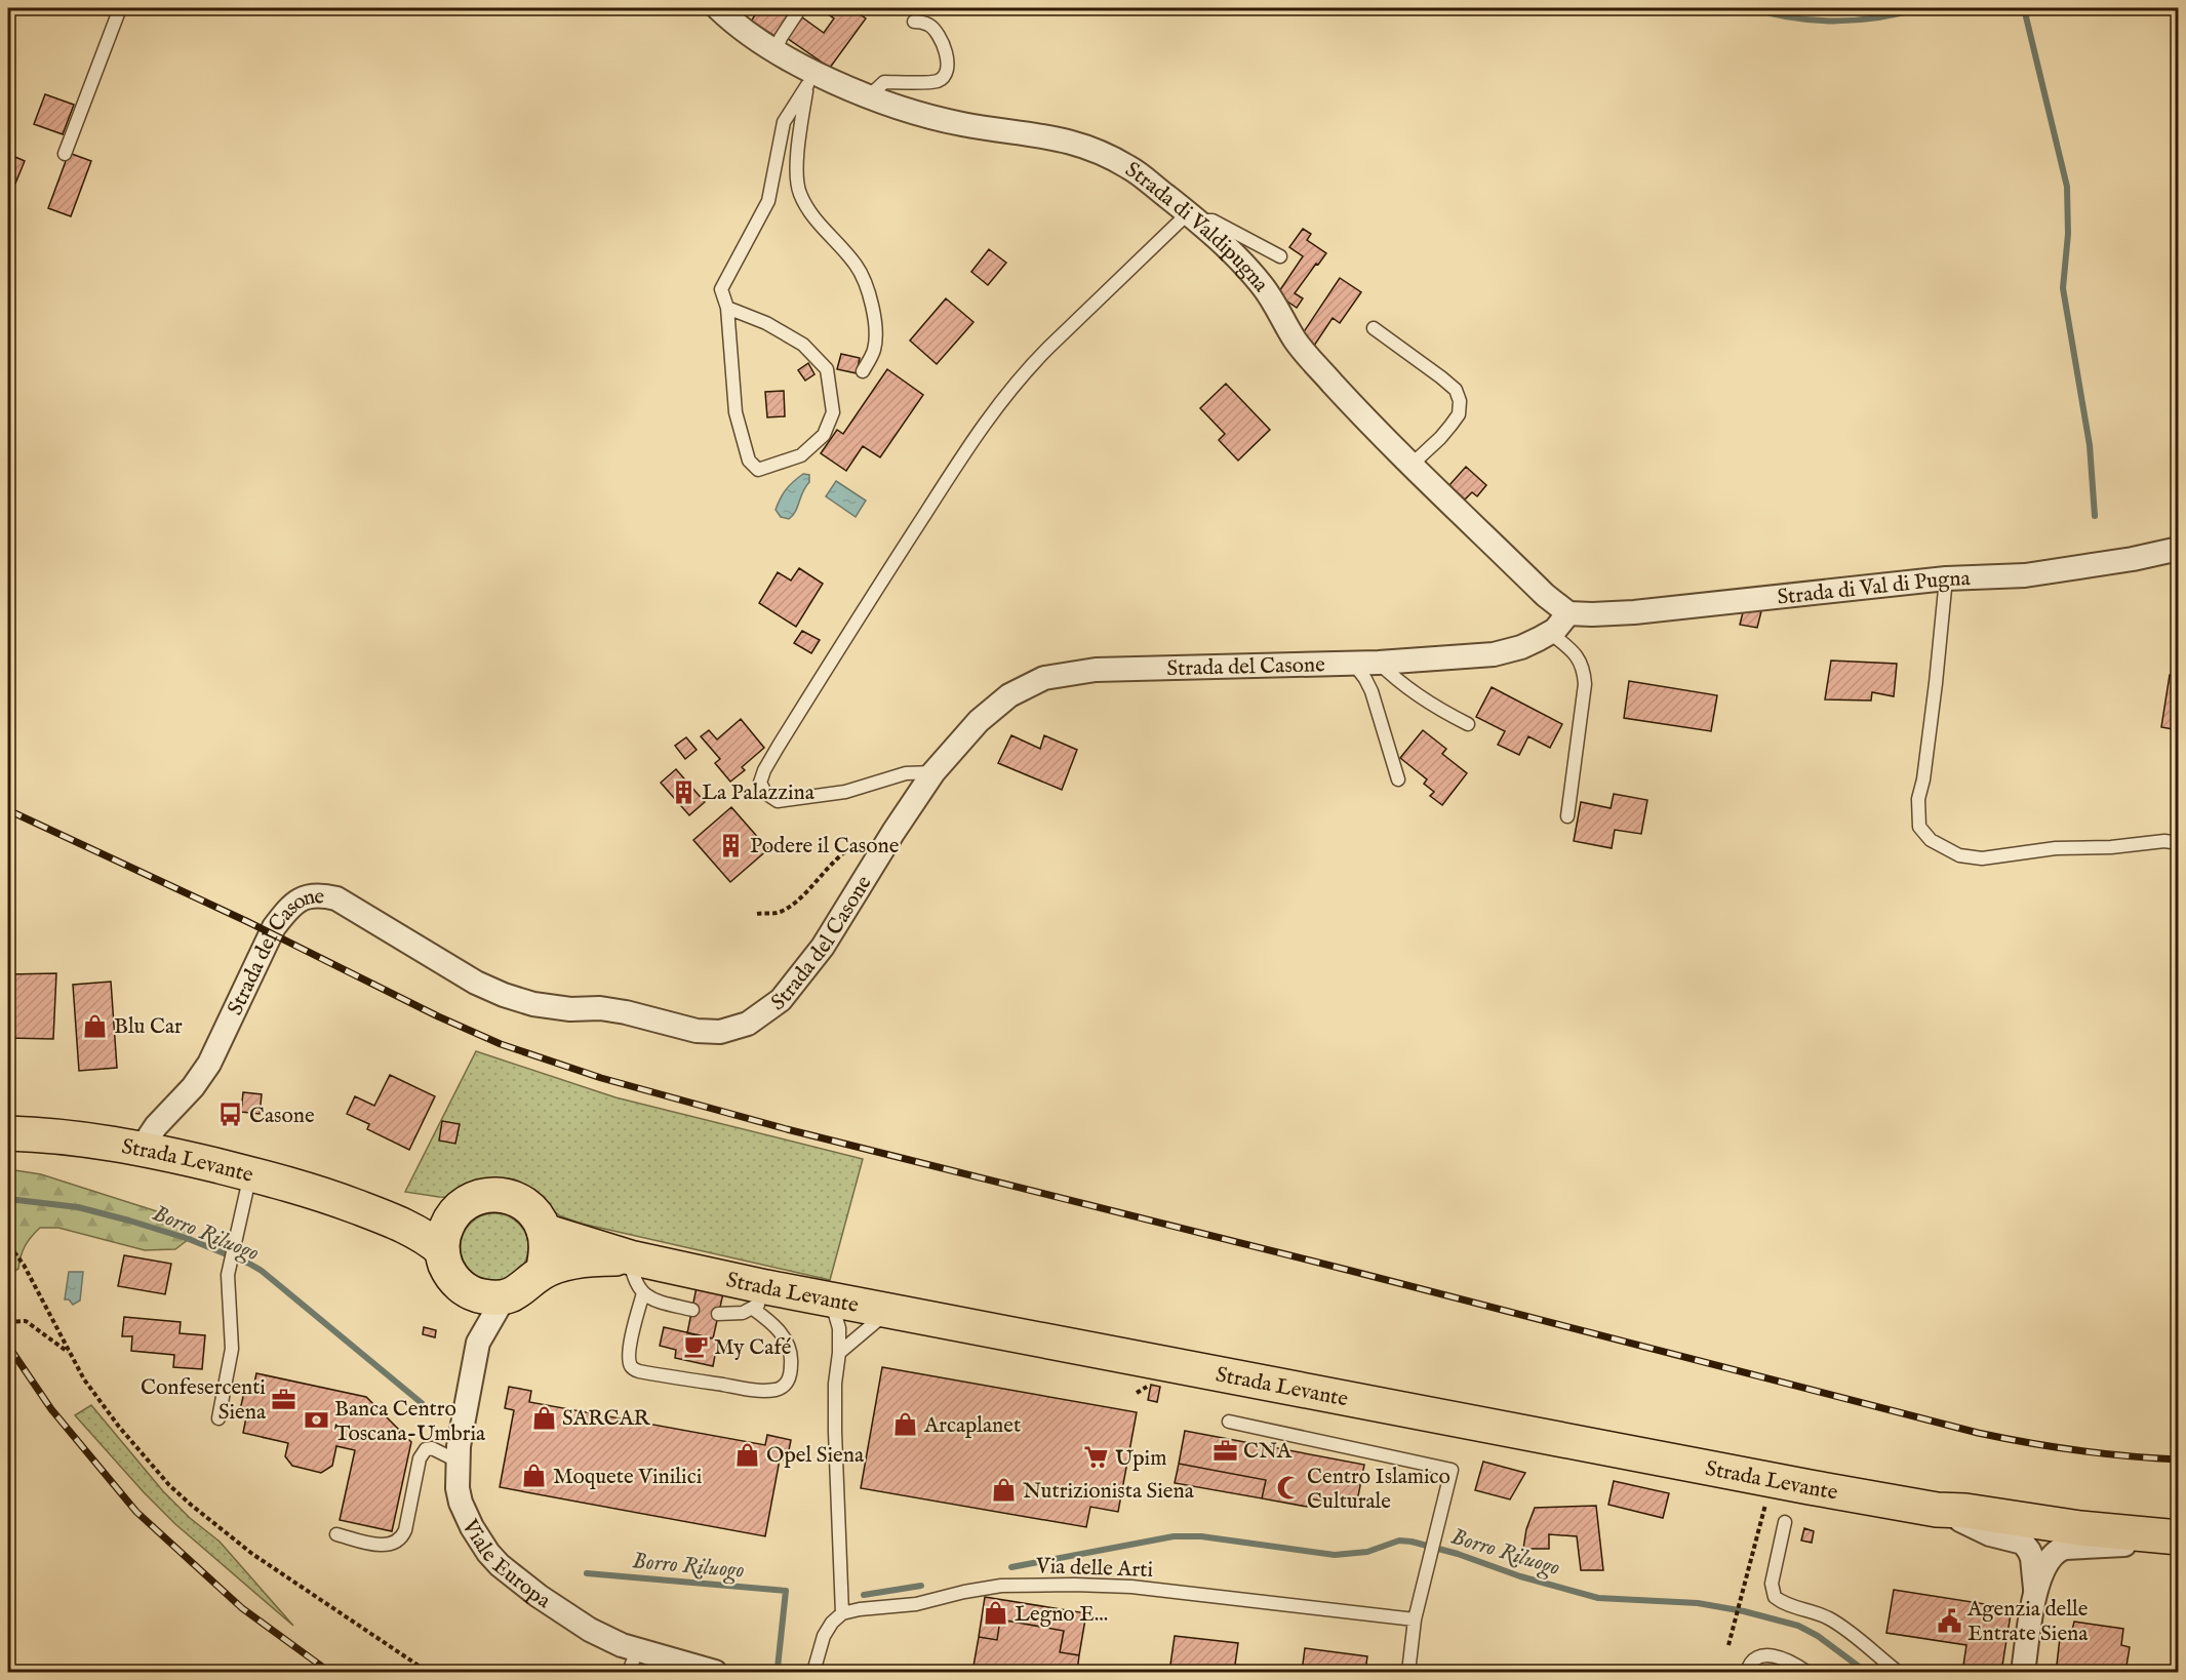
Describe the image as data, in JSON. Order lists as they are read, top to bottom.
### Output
{
  "streets": {
    "main road": ["Strada Levante"],
    "street": [
      "Strada di Valdipugna",
      "Strada di Val di Pugna",
      "Strada del Casone",
      "Viale Europa"
    ],
    "lane": ["Via delle Arti"]
  },
  "crossings": [
    ["Strada di Valdipugna", "Strada di Val di Pugna"],
    ["Strada di Valdipugna", "Strada del Casone"],
    ["Strada di Val di Pugna", "Strada del Casone"],
    ["Strada del Casone", "Strada Levante"],
    ["Strada Levante", "Viale Europa"]
  ],
  "water": ["Borro Riluogo"],
  "places": {
    "building": ["La Palazzina", "Podere il Casone"],
    "shop": [
      "Blu Car",
      "SARCAR",
      "Arcaplanet",
      "Opel Siena",
      "Moquete Vinilici",
      "Nutrizionista Siena",
      "Legno E..."
    ],
    "bus stop": ["Casone"],
    "cafe": ["My Café"],
    "office": ["Confesercenti Siena", "CNA"],
    "bank": ["Banca Centro Toscana-Umbria"],
    "supermarket": ["Upim"],
    "mosque": ["Centro Islamico Culturale"],
    "public building": ["Agenzia delle Entrate Siena"]
  }
}
